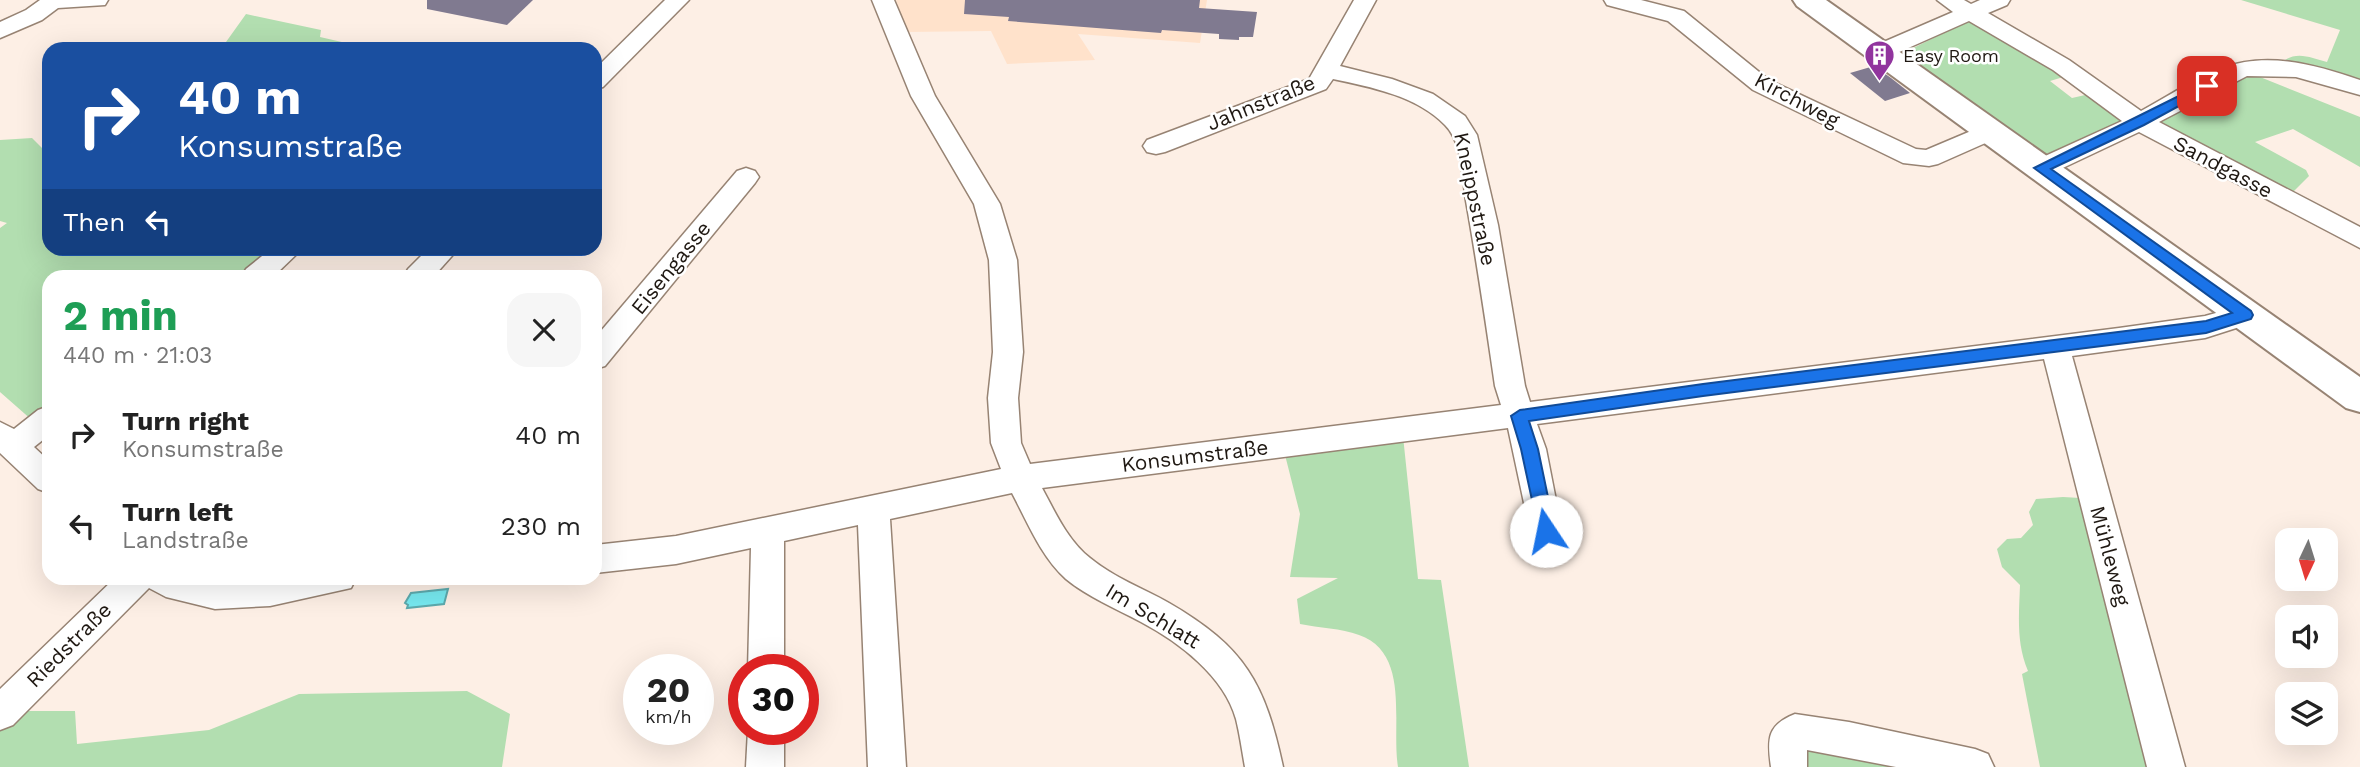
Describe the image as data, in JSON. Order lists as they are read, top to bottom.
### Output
{
  "streets": {
    "street": [
      "Kirchweg",
      "Jahnstraße",
      "Sandgasse",
      "Kneippstraße",
      "Eisengasse",
      "Konsumstraße",
      "Mühleweg",
      "Im Schlatt",
      "Riedstraße"
    ]
  },
  "crossings": [
    ["Jahnstraße", "Kneippstraße"],
    ["Kneippstraße", "Konsumstraße"],
    ["Konsumstraße", "Mühleweg"],
    ["Konsumstraße", "Im Schlatt"]
  ],
  "places": {
    "building": ["Easy Room"]
  },
  "north": "bottom",
  "page": {
    "turn": ["40 m", "Konsumstraße"],
    "then": "Then",
    "heading": ["2 min", "440 m · 21:03"],
    "list": [
      {
        "name": "Turn right",
        "note": "Konsumstraße",
        "value": "40 m"
      },
      {
        "name": "Turn left",
        "note": "Landstraße",
        "value": "230 m"
      }
    ],
    "speed": "20 km/h",
    "limit": "30"
  }
}
